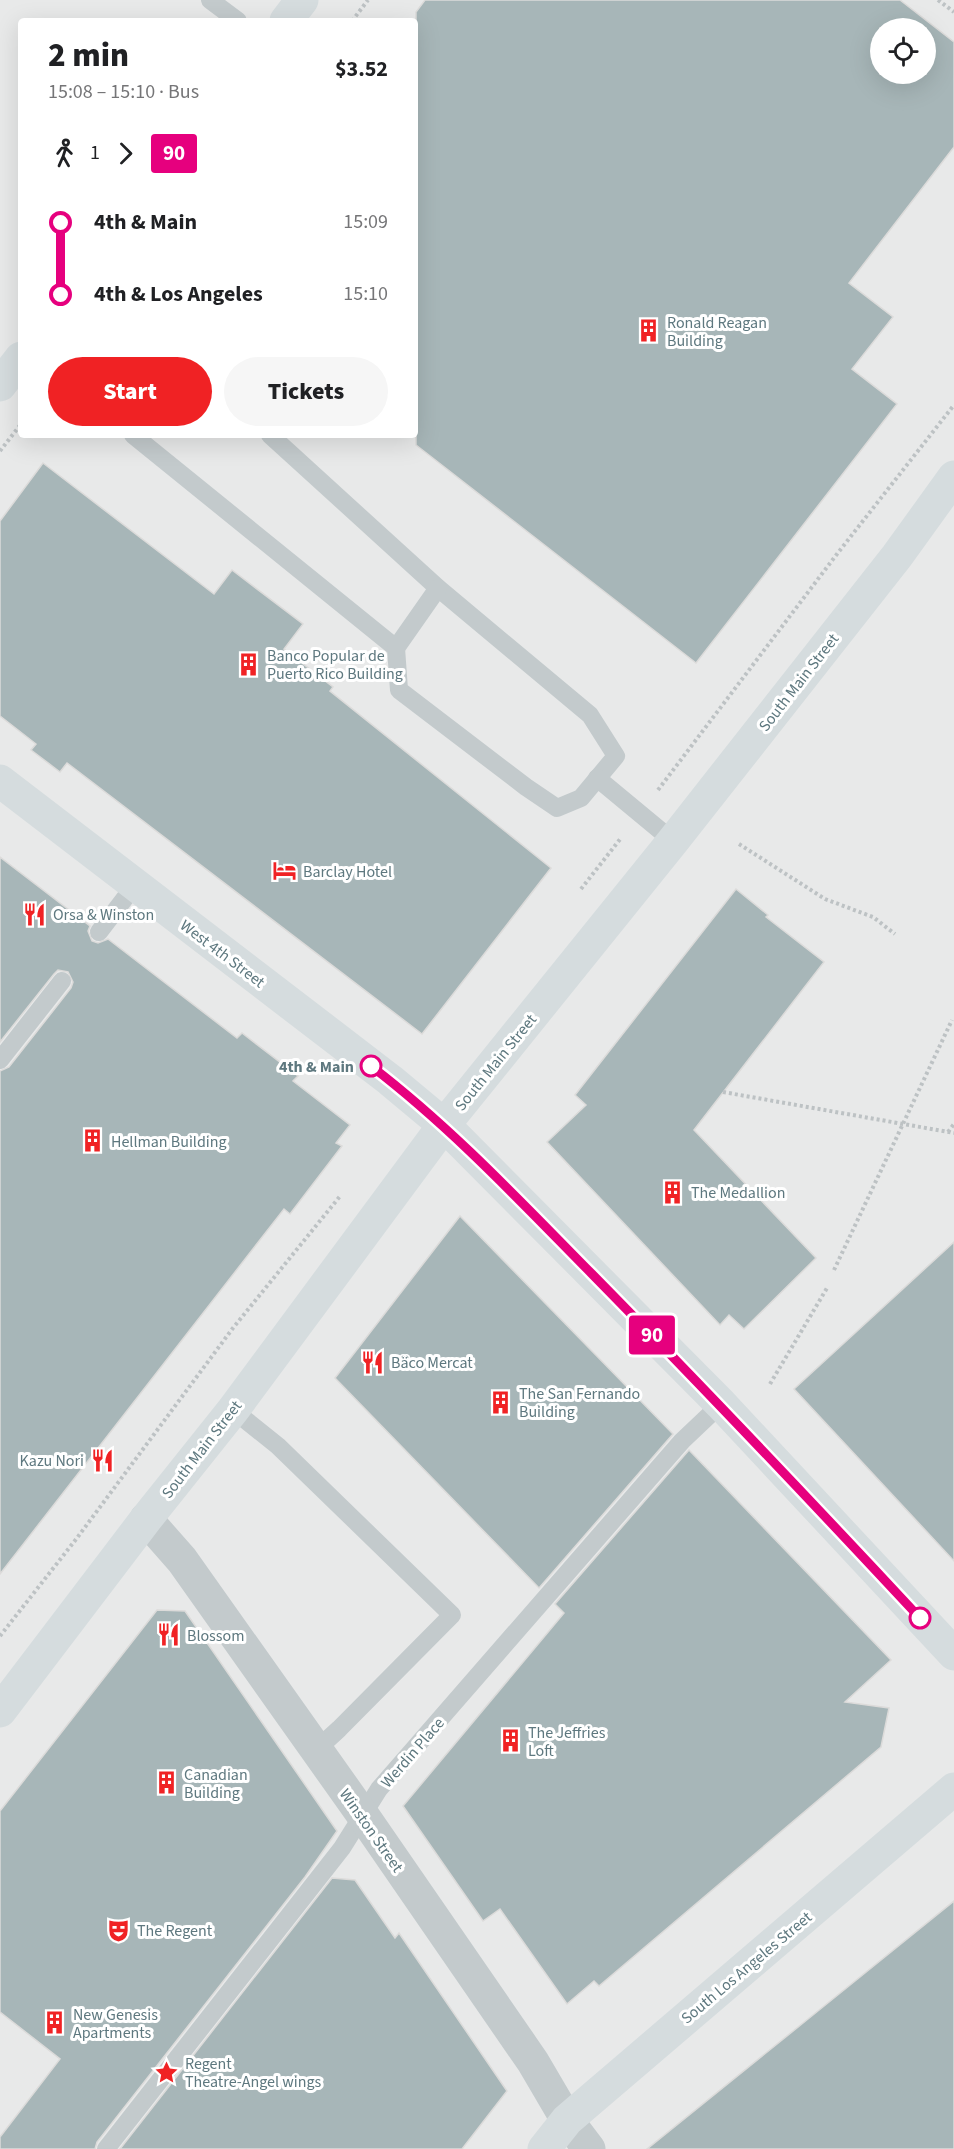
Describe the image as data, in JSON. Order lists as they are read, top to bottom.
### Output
{
  "streets": {
    "main road": ["South Main Street", "West 4th Street", "South Los Angeles Street"],
    "street": ["Winston Street"],
    "lane": ["Werdin Place"]
  },
  "crossings": [
    ["South Main Street", "West 4th Street"],
    ["South Main Street", "Winston Street"],
    ["West 4th Street", "Werdin Place"],
    ["Werdin Place", "Winston Street"],
    ["Winston Street", "South Los Angeles Street"]
  ],
  "places": {
    "building": [
      "Ronald Reagan Building",
      "Banco Popular de Puerto Rico Building",
      "Hellman Building",
      "The Medallion",
      "The San Fernando Building",
      "The Jeffries Loft",
      "Canadian Building",
      "New Genesis Apartments"
    ],
    "hotel": ["Barclay Hotel"],
    "restaurant": [
      "Orsa & Winston",
      "Bäco Mercat",
      "Kazu Nori",
      "Blossom"
    ],
    "other": ["4th & Main"],
    "theatre": ["The Regent"],
    "place": ["Regent Theatre-Angel wings"]
  },
  "lines": ["bus line 90"],
  "page": {
    "on_map": "90",
    "heading": ["2 min", "15:08 – 15:10 · Bus", "$3.52"],
    "legs": ["1", "90"],
    "list": [
      {
        "name": "4th & Main",
        "value": "15:09"
      },
      {
        "name": "4th & Los Angeles",
        "value": "15:10"
      }
    ],
    "buttons": ["Start", "Tickets"]
  }
}
